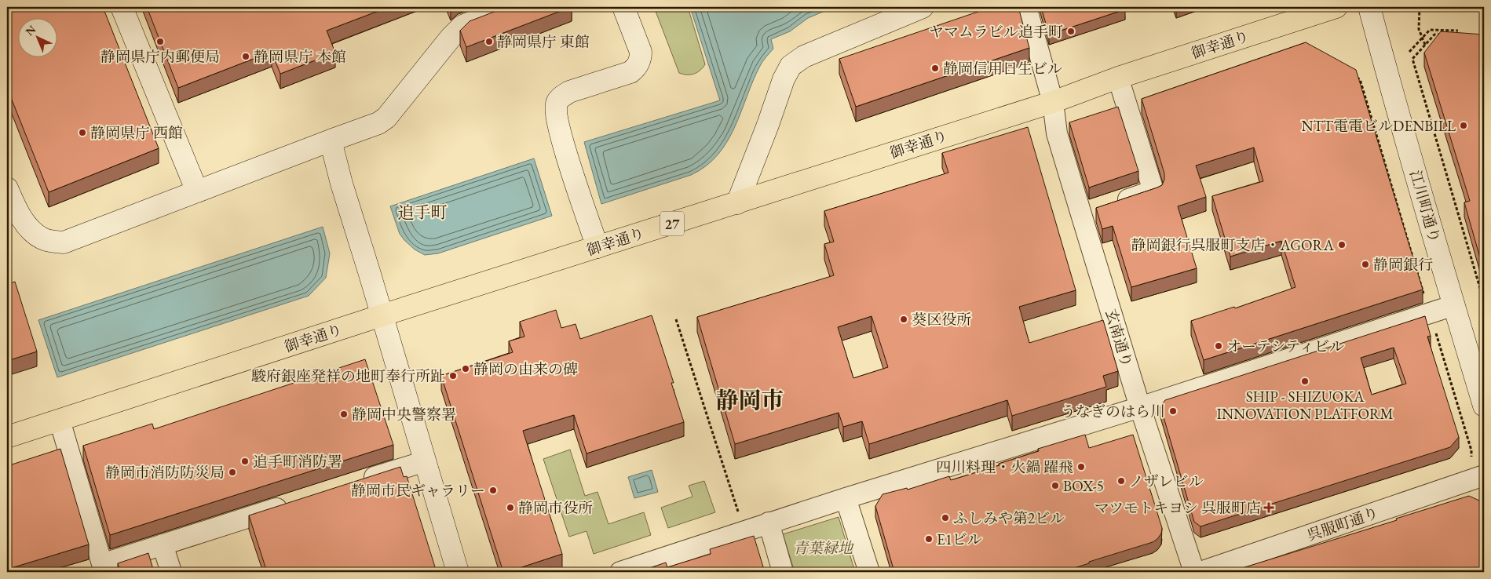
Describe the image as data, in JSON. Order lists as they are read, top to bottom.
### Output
{
  "streets": {
    "main road": ["御幸通り", "27"],
    "street": ["江川町通り", "玄南通り", "呉服町通り"]
  },
  "crossings": [
    ["御幸通り", "玄南通り"]
  ],
  "districts": ["追手町", "静岡市"],
  "parks": ["青葉緑地"],
  "places": {
    "other": [
      "ヤマムラビル追手町",
      "静岡県庁内郵便局",
      "静岡県庁 東館",
      "静岡県庁 本館",
      "静岡信用日生ビル",
      "NTT電電ビルDENBILL",
      "静岡県庁 西館",
      "静岡銀行呉服町支店・AGORA",
      "静岡銀行",
      "葵区役所",
      "オーテシティビル",
      "静岡の由来の碑",
      "駿府銀座発祥の地町奉行所趾",
      "SHIP - SHIZUOKA INNOVATION PLATFORM",
      "うなぎのはら川",
      "静岡中央警察署",
      "追手町消防署",
      "四川料理・火鍋 躍飛",
      "静岡市消防防災局",
      "ノザレビル",
      "BOX-5",
      "静岡市民ギャラリー",
      "静岡市役所",
      "ふしみや第2ビル",
      "E1ビル"
    ],
    "health": ["マツモトキヨシ 呉服町店"]
  },
  "north": "top left"
}
